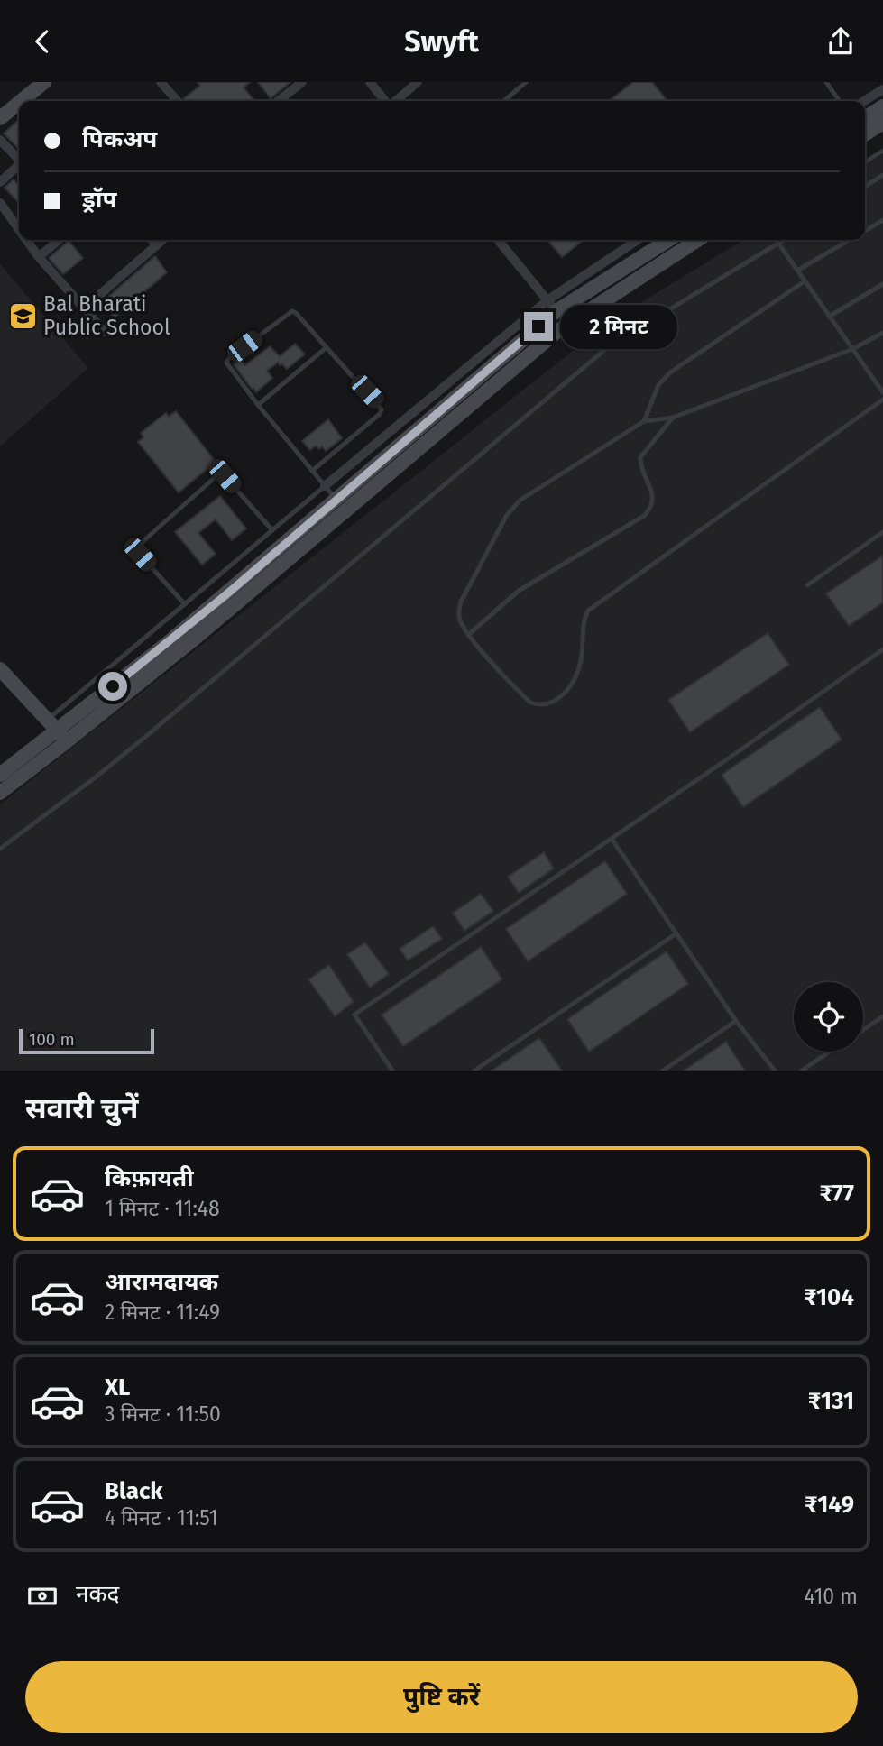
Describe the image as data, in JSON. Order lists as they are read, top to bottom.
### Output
{
  "places": {
    "school or university": ["Bal Bharati Public School"]
  },
  "scale_bar": "100 m",
  "page": {
    "header": "Swyft",
    "banner": ["पिकअप", "ड्रॉप"],
    "bubble": "2 मिनट",
    "scale": "100 m",
    "heading": "सवारी चुनें",
    "list": [
      {
        "name": "किफ़ायती",
        "note": "1 मिनट · 11:48",
        "value": "₹77"
      },
      {
        "name": "आरामदायक",
        "note": "2 मिनट · 11:49",
        "value": "₹104"
      },
      {
        "name": "XL",
        "note": "3 मिनट · 11:50",
        "value": "₹131"
      },
      {
        "name": "Black",
        "note": "4 मिनट · 11:51",
        "value": "₹149"
      }
    ],
    "pay": ["नकद", "410 m"],
    "buttons": "पुष्टि करें"
  }
}
